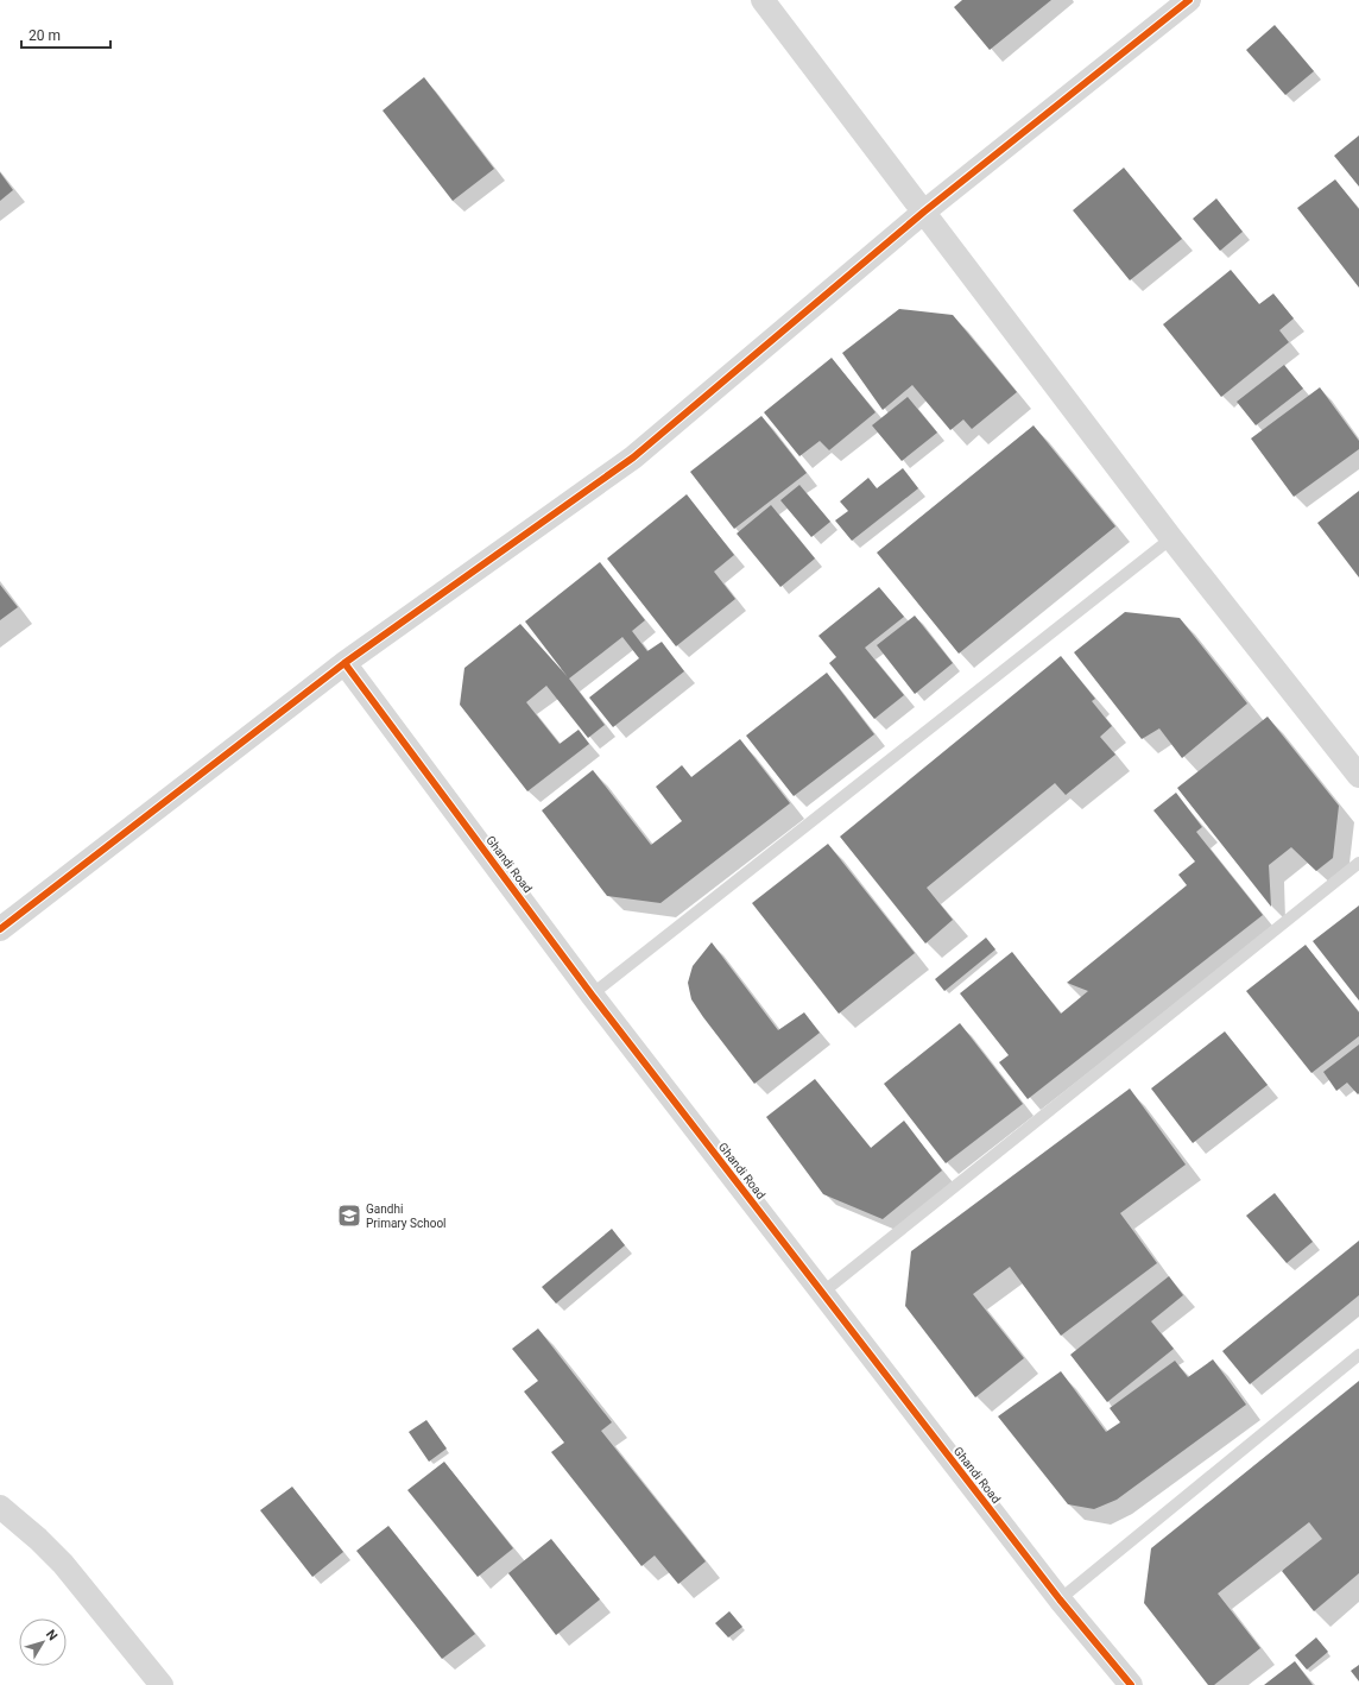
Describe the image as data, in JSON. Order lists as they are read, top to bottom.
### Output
{
  "streets": {
    "street": ["Ghandi Road"]
  },
  "places": {
    "school or university": ["Gandhi Primary School"]
  },
  "scale_bar": "20 m",
  "north": "top right"
}
